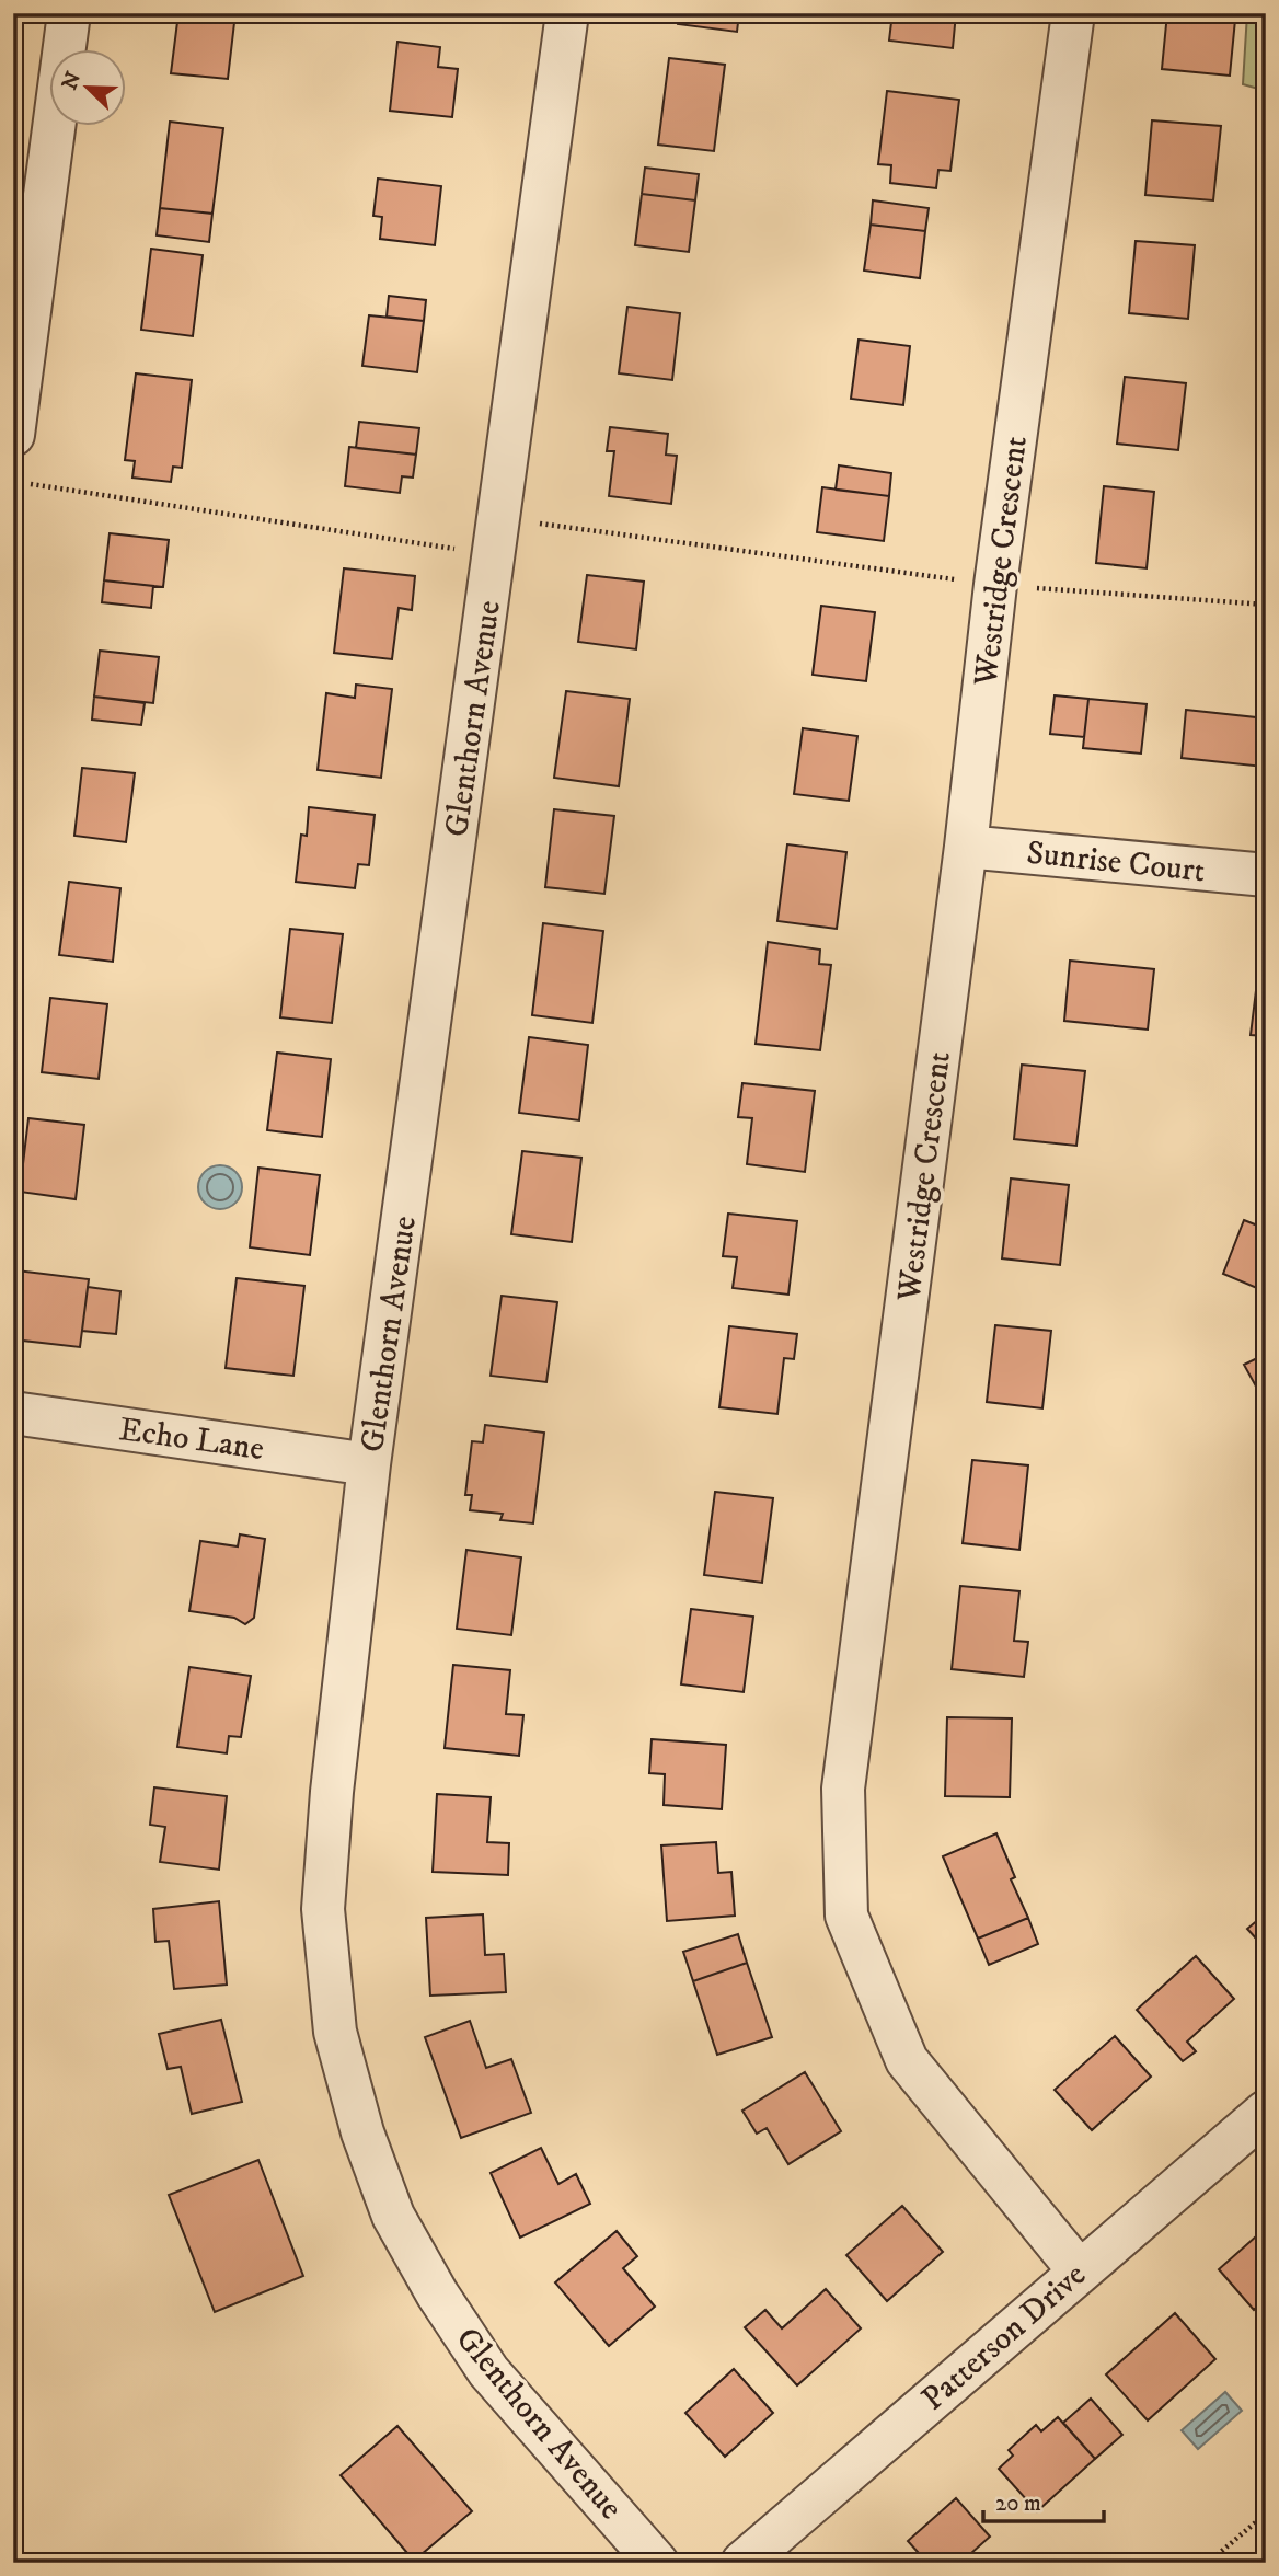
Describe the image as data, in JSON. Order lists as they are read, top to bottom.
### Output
{
  "streets": {
    "street": [
      "Westridge Crescent",
      "Glenthorn Avenue",
      "Sunrise Court",
      "Echo Lane",
      "Patterson Drive"
    ]
  },
  "crossings": [
    ["Westridge Crescent", "Sunrise Court"],
    ["Westridge Crescent", "Patterson Drive"],
    ["Glenthorn Avenue", "Echo Lane"]
  ],
  "scale_bar": "20 m",
  "north": "top left"
}
